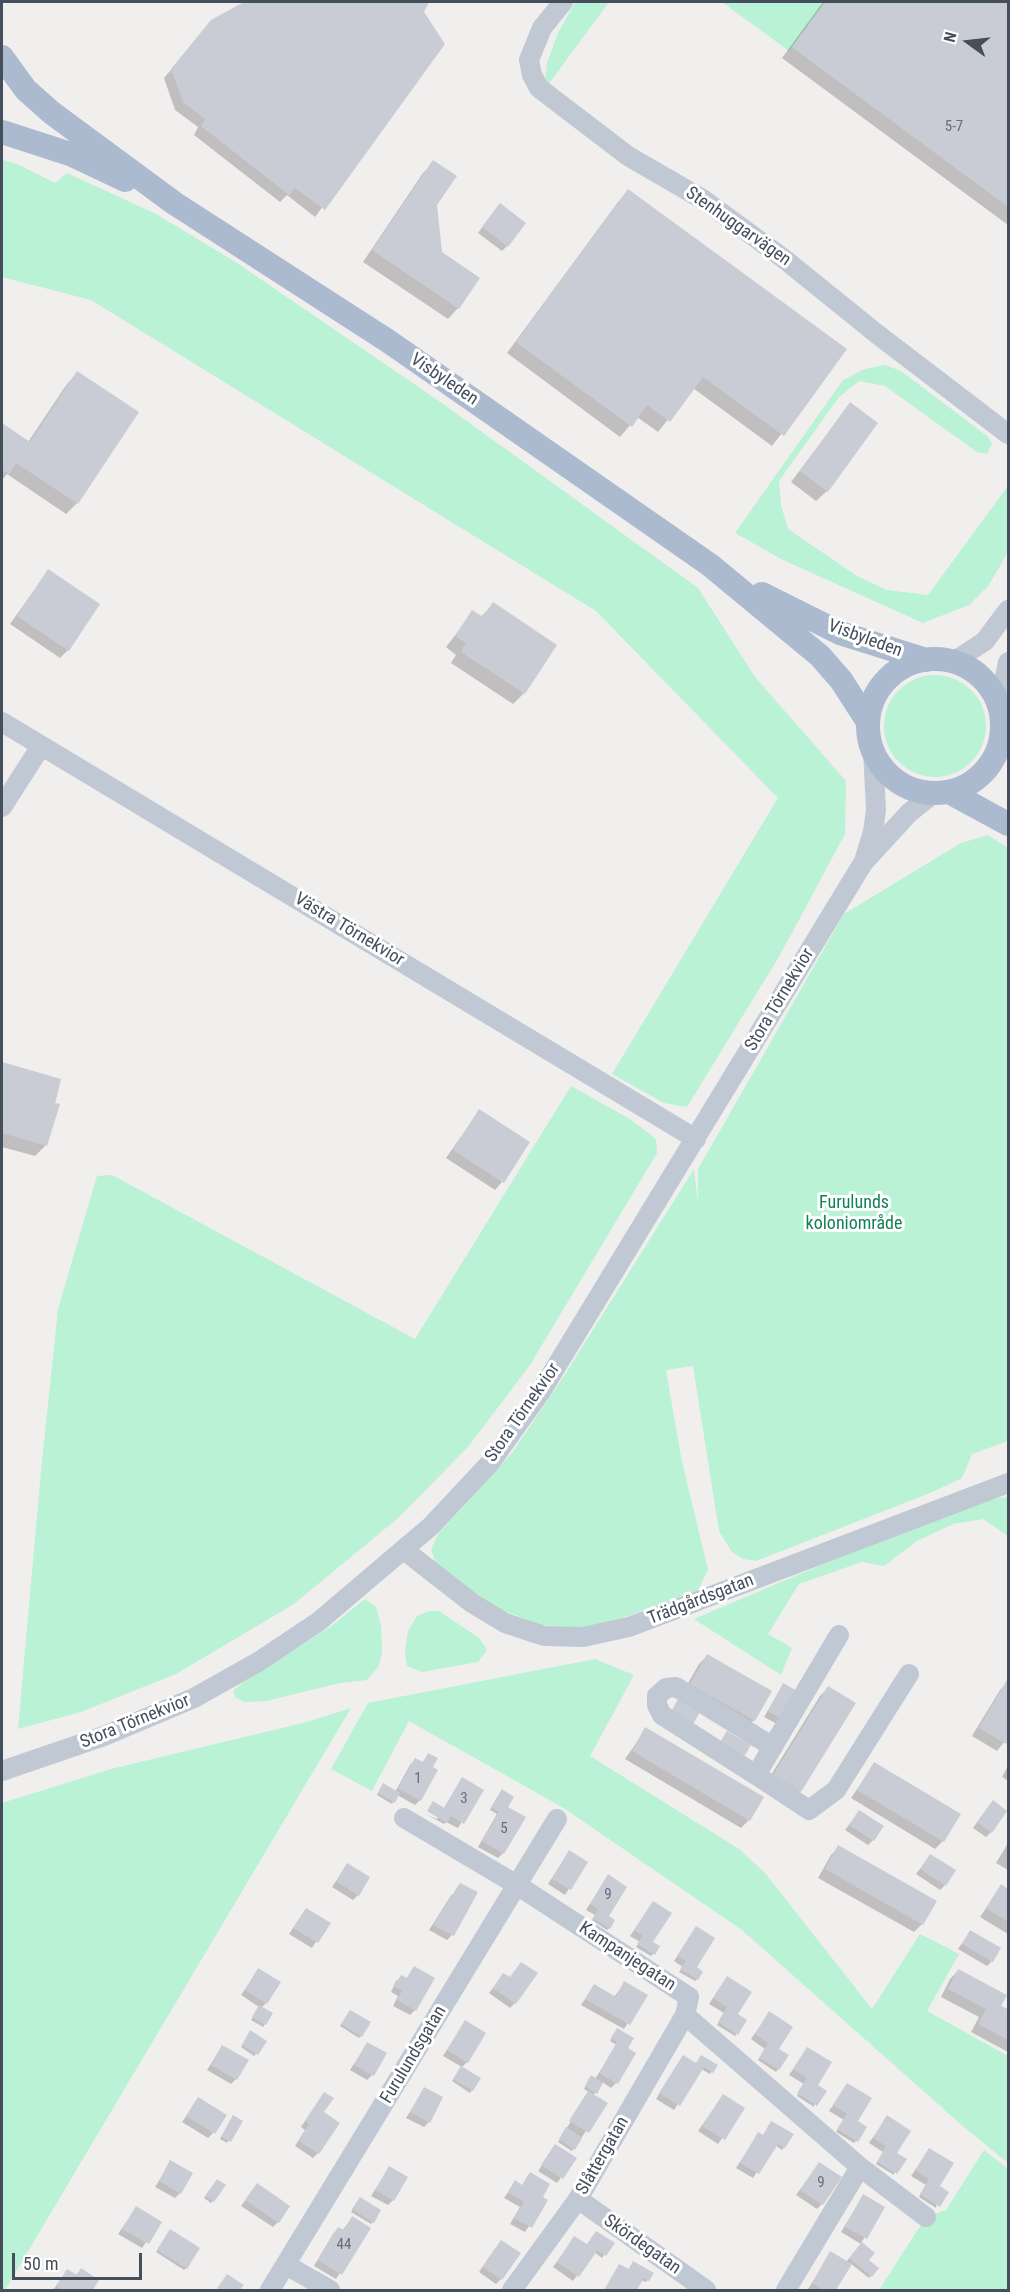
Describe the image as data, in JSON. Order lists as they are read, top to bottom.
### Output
{
  "streets": {
    "main road": ["Visbyleden"],
    "street": [
      "Stenhuggarvägen",
      "Västra Törnekvior",
      "Stora Törnekvior",
      "Trädgårdsgatan",
      "Kampanjegatan",
      "Furulundsgatan",
      "Slåttergatan",
      "Skördegatan"
    ]
  },
  "crossings": [
    ["Västra Törnekvior", "Stora Törnekvior"],
    ["Stora Törnekvior", "Trädgårdsgatan"],
    ["Kampanjegatan", "Furulundsgatan"],
    ["Kampanjegatan", "Slåttergatan"],
    ["Slåttergatan", "Skördegatan"]
  ],
  "parks": ["Furulunds koloniområde"],
  "house_numbers": [
    "5-7",
    "1",
    "3",
    "5",
    "9",
    "9",
    "44"
  ],
  "scale_bar": "50 m",
  "north": "left"
}
